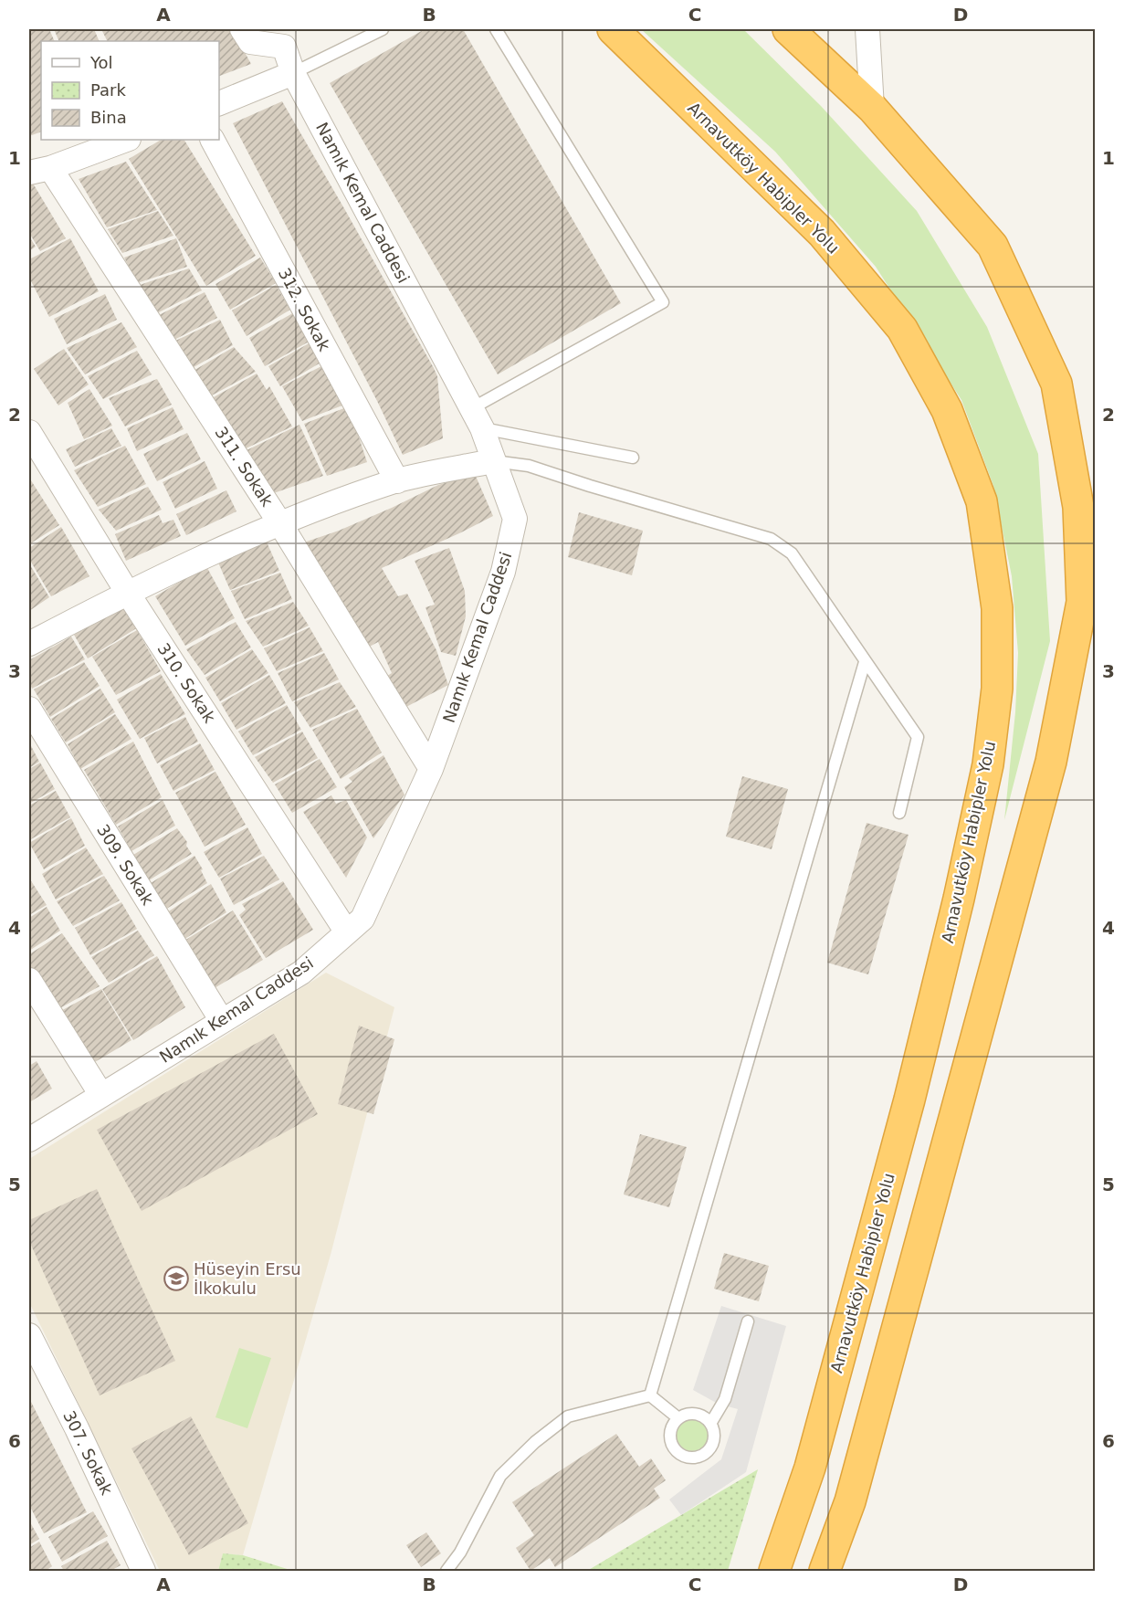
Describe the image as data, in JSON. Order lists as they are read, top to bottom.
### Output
{
  "streets": {
    "highway": ["Arnavutköy Habipler Yolu"],
    "street": [
      "Namık Kemal Caddesi",
      "312. Sokak",
      "311. Sokak",
      "310. Sokak",
      "309. Sokak",
      "307. Sokak"
    ]
  },
  "crossings": [
    ["Namık Kemal Caddesi", "311. Sokak"],
    ["Namık Kemal Caddesi", "310. Sokak"],
    ["Namık Kemal Caddesi", "309. Sokak"]
  ],
  "places": {
    "school or university": ["Hüseyin Ersu İlkokulu"]
  },
  "legend": ["Yol", "Park", "Bina"],
  "grid": {
    "columns": [
      "A",
      "B",
      "C",
      "D"
    ],
    "rows": [
      "1",
      "2",
      "3",
      "4",
      "5",
      "6"
    ]
  }
}
